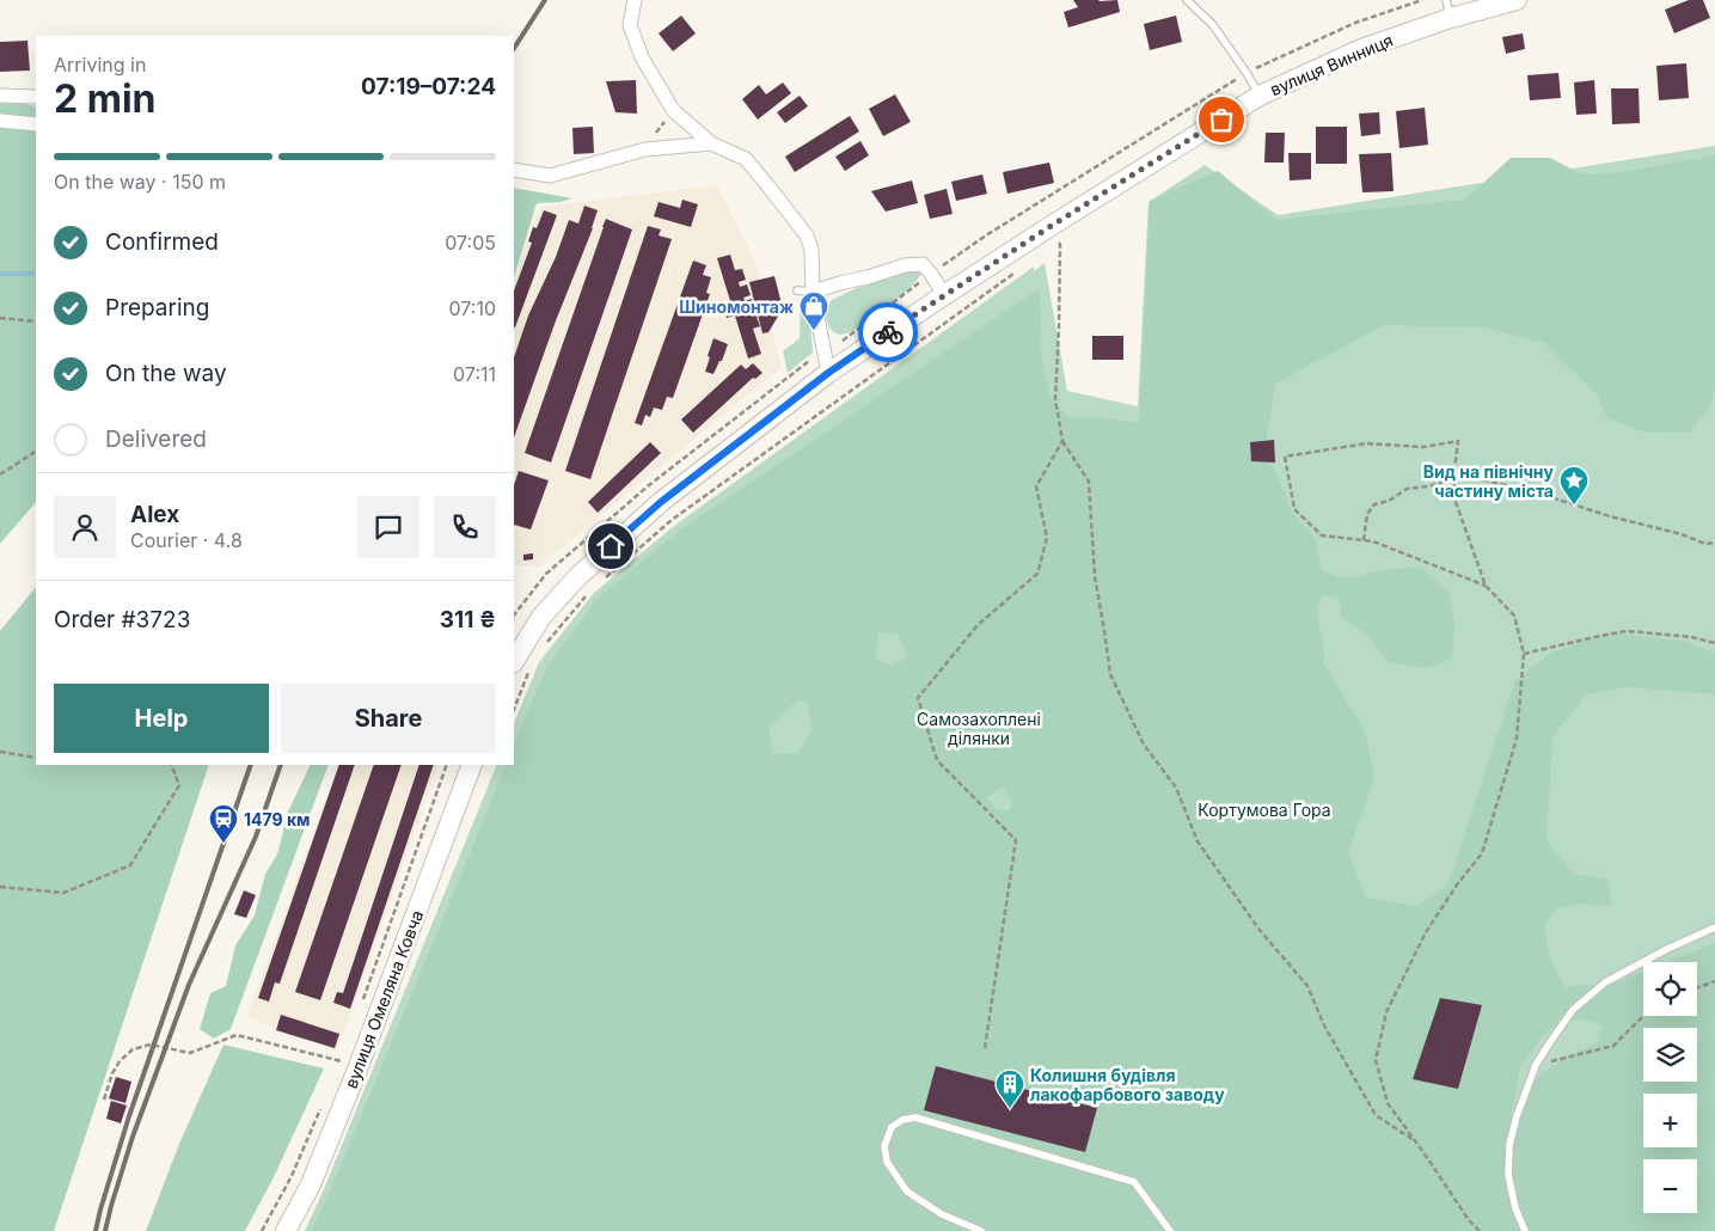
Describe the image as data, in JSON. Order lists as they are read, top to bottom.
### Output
{
  "streets": {
    "main road": ["вулиця Винниця", "вулиця Омеляна Ковча"]
  },
  "parks": ["Самозахоплені ділянки", "Кортумова Гора"],
  "places": {
    "shop": ["Шиномонтаж"],
    "place": ["Вид на північну частину міста"],
    "station": ["1479 км"],
    "building": ["Колишня будівля лакофарбового заводу"]
  },
  "page": {
    "heading": ["2 min", "Arriving in", "07:19–07:24"],
    "panel": [
      "Alex",
      "Courier · 4.8",
      "Order #3723",
      "311 ₴"
    ],
    "bar": "On the way · 150 m",
    "list": [
      ["Confirmed", "07:05"],
      ["Preparing", "07:10"],
      ["On the way", "07:11"],
      "Delivered"
    ],
    "buttons": ["Help", "Share"],
    "map_buttons": ["+", "−"]
  }
}
